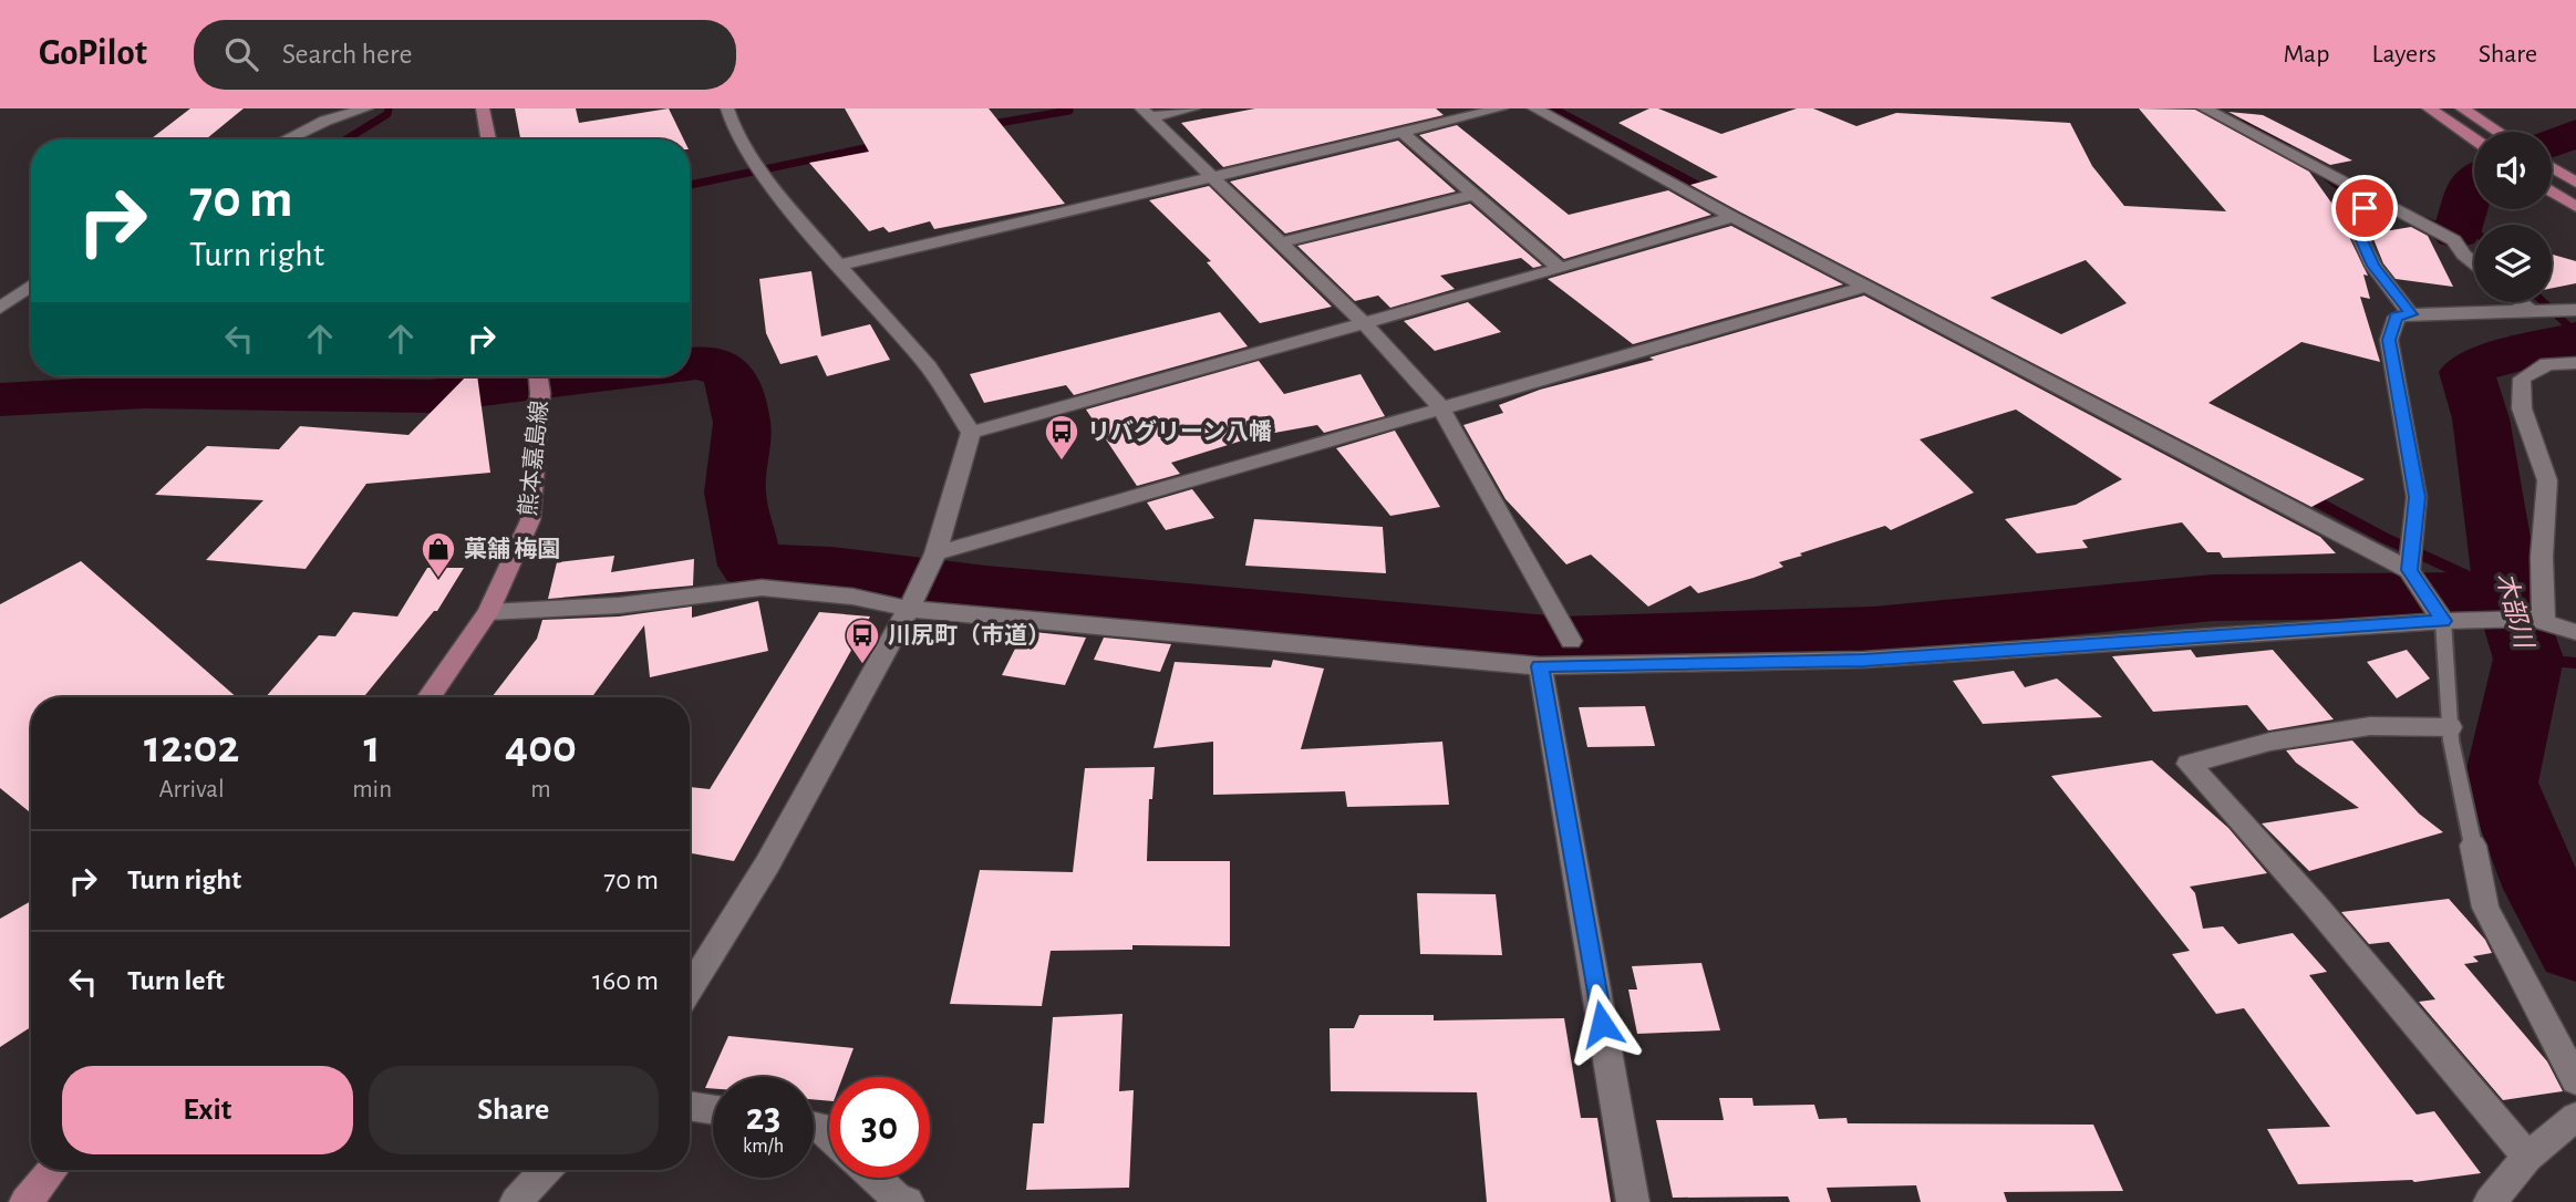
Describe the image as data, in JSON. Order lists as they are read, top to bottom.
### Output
{
  "streets": {
    "main road": ["熊本嘉島線"]
  },
  "water": ["木部川"],
  "places": {
    "bus stop": ["リバグリーン八幡", "川尻町（市道）"],
    "shop": ["菓舗 梅園"]
  },
  "page": {
    "header": "GoPilot",
    "search": "Search here",
    "nav": ["Map", "Layers", "Share"],
    "turn": ["70 m", "Turn right"],
    "eta": [
      "12:02",
      "Arrival",
      "1",
      "min",
      "400",
      "m"
    ],
    "list": [
      {
        "name": "Turn right",
        "value": "70 m"
      },
      {
        "name": "Turn left",
        "value": "160 m"
      }
    ],
    "buttons": ["Exit", "Share"],
    "speed": "23 km/h",
    "limit": "30"
  }
}
